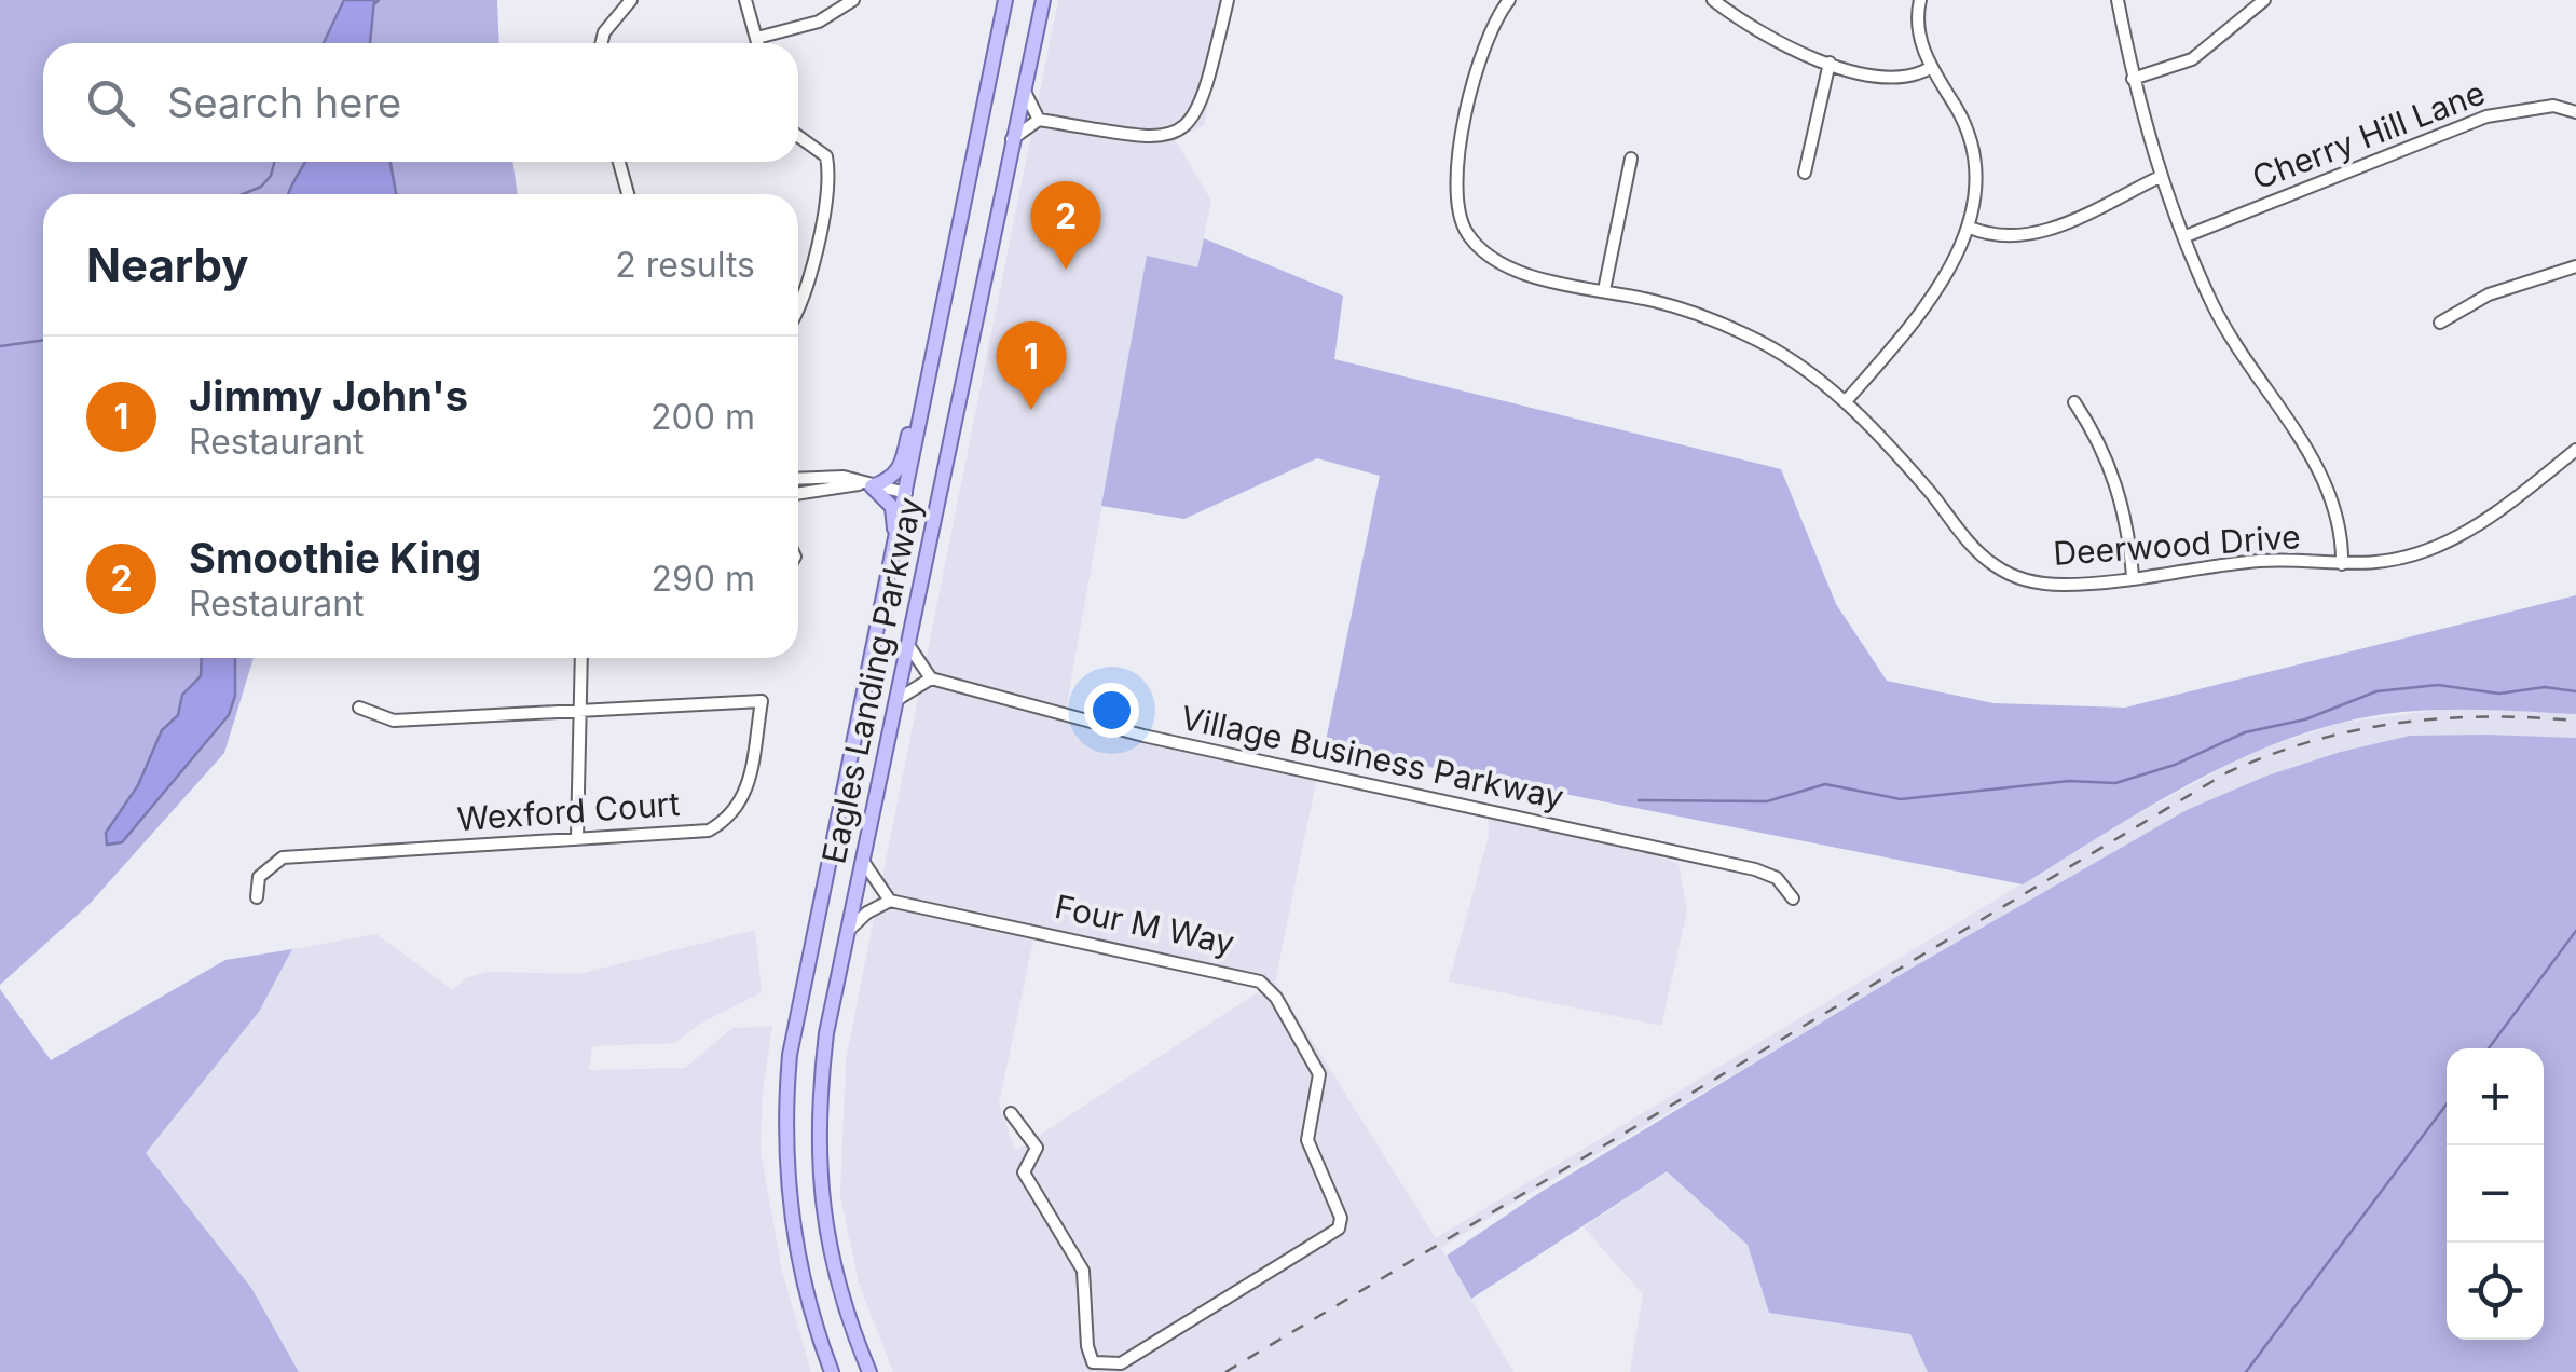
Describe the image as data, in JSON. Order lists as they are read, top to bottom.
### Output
{
  "streets": {
    "main road": ["Eagles Landing Parkway"],
    "street": [
      "Cherry Hill Lane",
      "Deerwood Drive",
      "Village Business Parkway",
      "Wexford Court",
      "Four M Way"
    ]
  },
  "page": {
    "search": "Search here",
    "pins": ["2", "1"],
    "heading": ["Nearby", "2 results"],
    "list": [
      {
        "mark": "1",
        "name": "Jimmy John's",
        "note": "Restaurant",
        "value": "200 m"
      },
      {
        "mark": "2",
        "name": "Smoothie King",
        "note": "Restaurant",
        "value": "290 m"
      }
    ],
    "map_buttons": ["+", "−"]
  }
}
